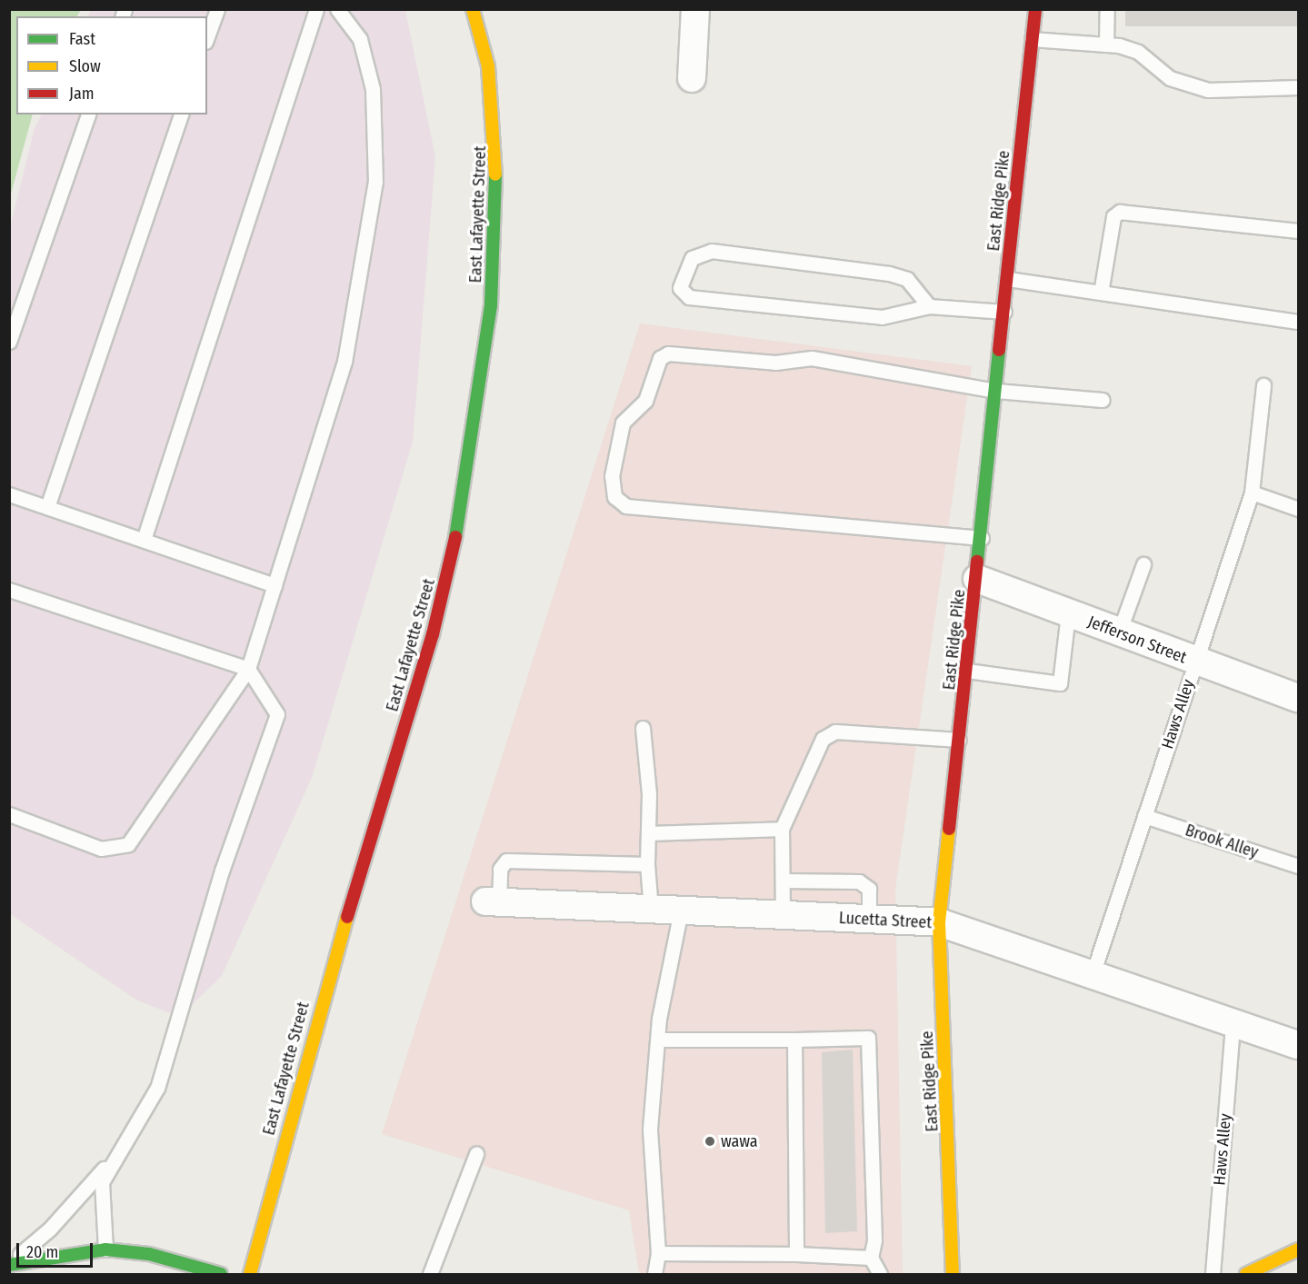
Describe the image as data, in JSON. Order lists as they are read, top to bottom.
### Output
{
  "streets": {
    "main road": ["East Ridge Pike", "East Lafayette Street"],
    "street": ["Jefferson Street", "Lucetta Street"],
    "lane": ["Haws Alley", "Brook Alley"]
  },
  "crossings": [
    ["East Ridge Pike", "Jefferson Street"],
    ["East Ridge Pike", "Lucetta Street"],
    ["Jefferson Street", "Haws Alley"],
    ["Haws Alley", "Brook Alley"],
    ["Haws Alley", "Lucetta Street"]
  ],
  "places": ["wawa"],
  "legend": ["Fast", "Slow", "Jam"],
  "scale_bar": "20 m"
}
